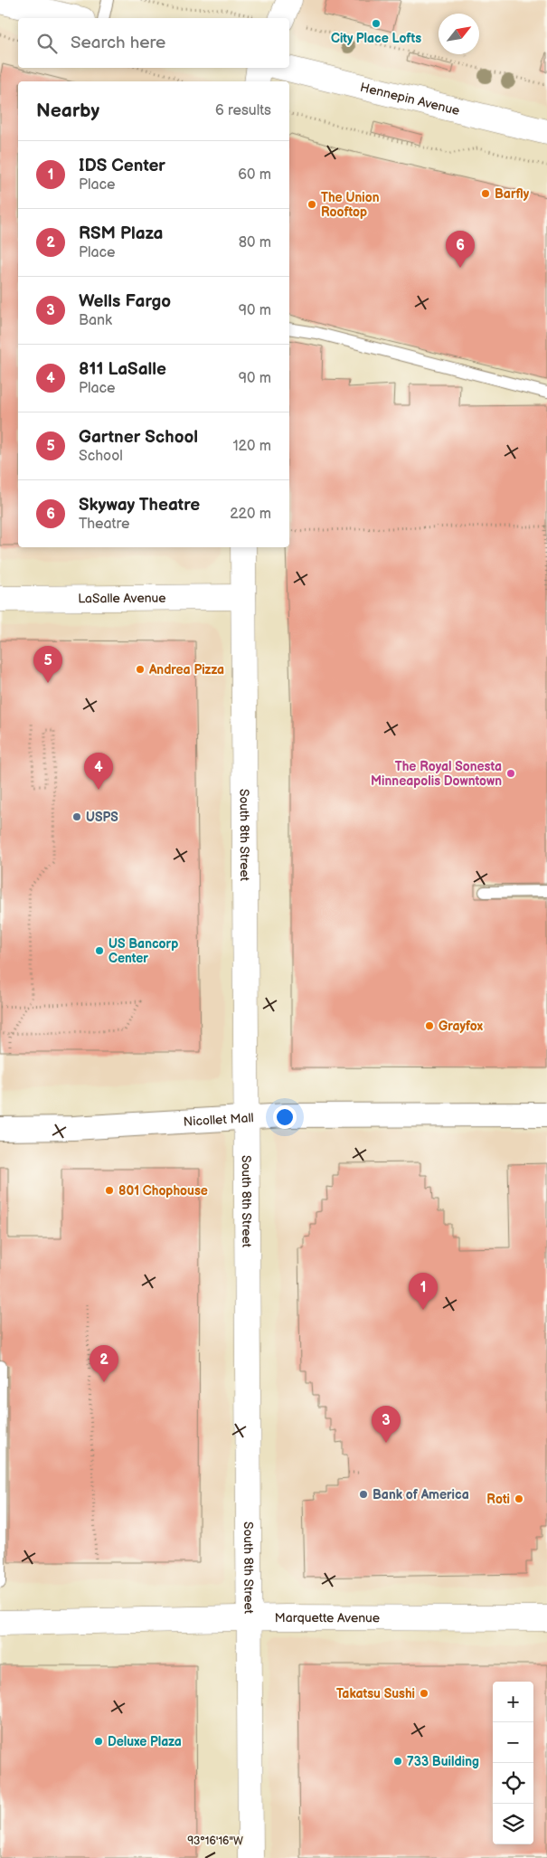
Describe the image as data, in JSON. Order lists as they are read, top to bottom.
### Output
{
  "streets": {
    "main road": [
      "Hennepin Avenue",
      "LaSalle Avenue",
      "South 8th Street",
      "Marquette Avenue"
    ],
    "street": ["Nicollet Mall"]
  },
  "crossings": [
    ["LaSalle Avenue", "South 8th Street"],
    ["South 8th Street", "Nicollet Mall"],
    ["South 8th Street", "Marquette Avenue"]
  ],
  "places": [
    "City Place Lofts",
    "Barfly",
    "The Union Rooftop",
    "Andrea Pizza",
    "The Royal Sonesta Minneapolis Downtown",
    "USPS",
    "US Bancorp Center",
    "Grayfox",
    "801 Chophouse",
    "Bank of America",
    "Roti",
    "Takatsu Sushi",
    "Deluxe Plaza",
    "733 Building"
  ],
  "north": "top right",
  "page": {
    "search": "Search here",
    "heading": ["Nearby", "6 results"],
    "list": [
      {
        "mark": "1",
        "name": "IDS Center",
        "note": "Place",
        "value": "60 m"
      },
      {
        "mark": "2",
        "name": "RSM Plaza",
        "note": "Place",
        "value": "80 m"
      },
      {
        "mark": "3",
        "name": "Wells Fargo",
        "note": "Bank",
        "value": "90 m"
      },
      {
        "mark": "4",
        "name": "811 LaSalle",
        "note": "Place",
        "value": "90 m"
      },
      {
        "mark": "5",
        "name": "Gartner School",
        "note": "School",
        "value": "120 m"
      },
      {
        "mark": "6",
        "name": "Skyway Theatre",
        "note": "Theatre",
        "value": "220 m"
      }
    ],
    "pins": [
      "6",
      "5",
      "4",
      "1",
      "2",
      "3"
    ],
    "map_buttons": ["+", "−"]
  },
  "coordinates": ["93°16'16\"W"]
}
